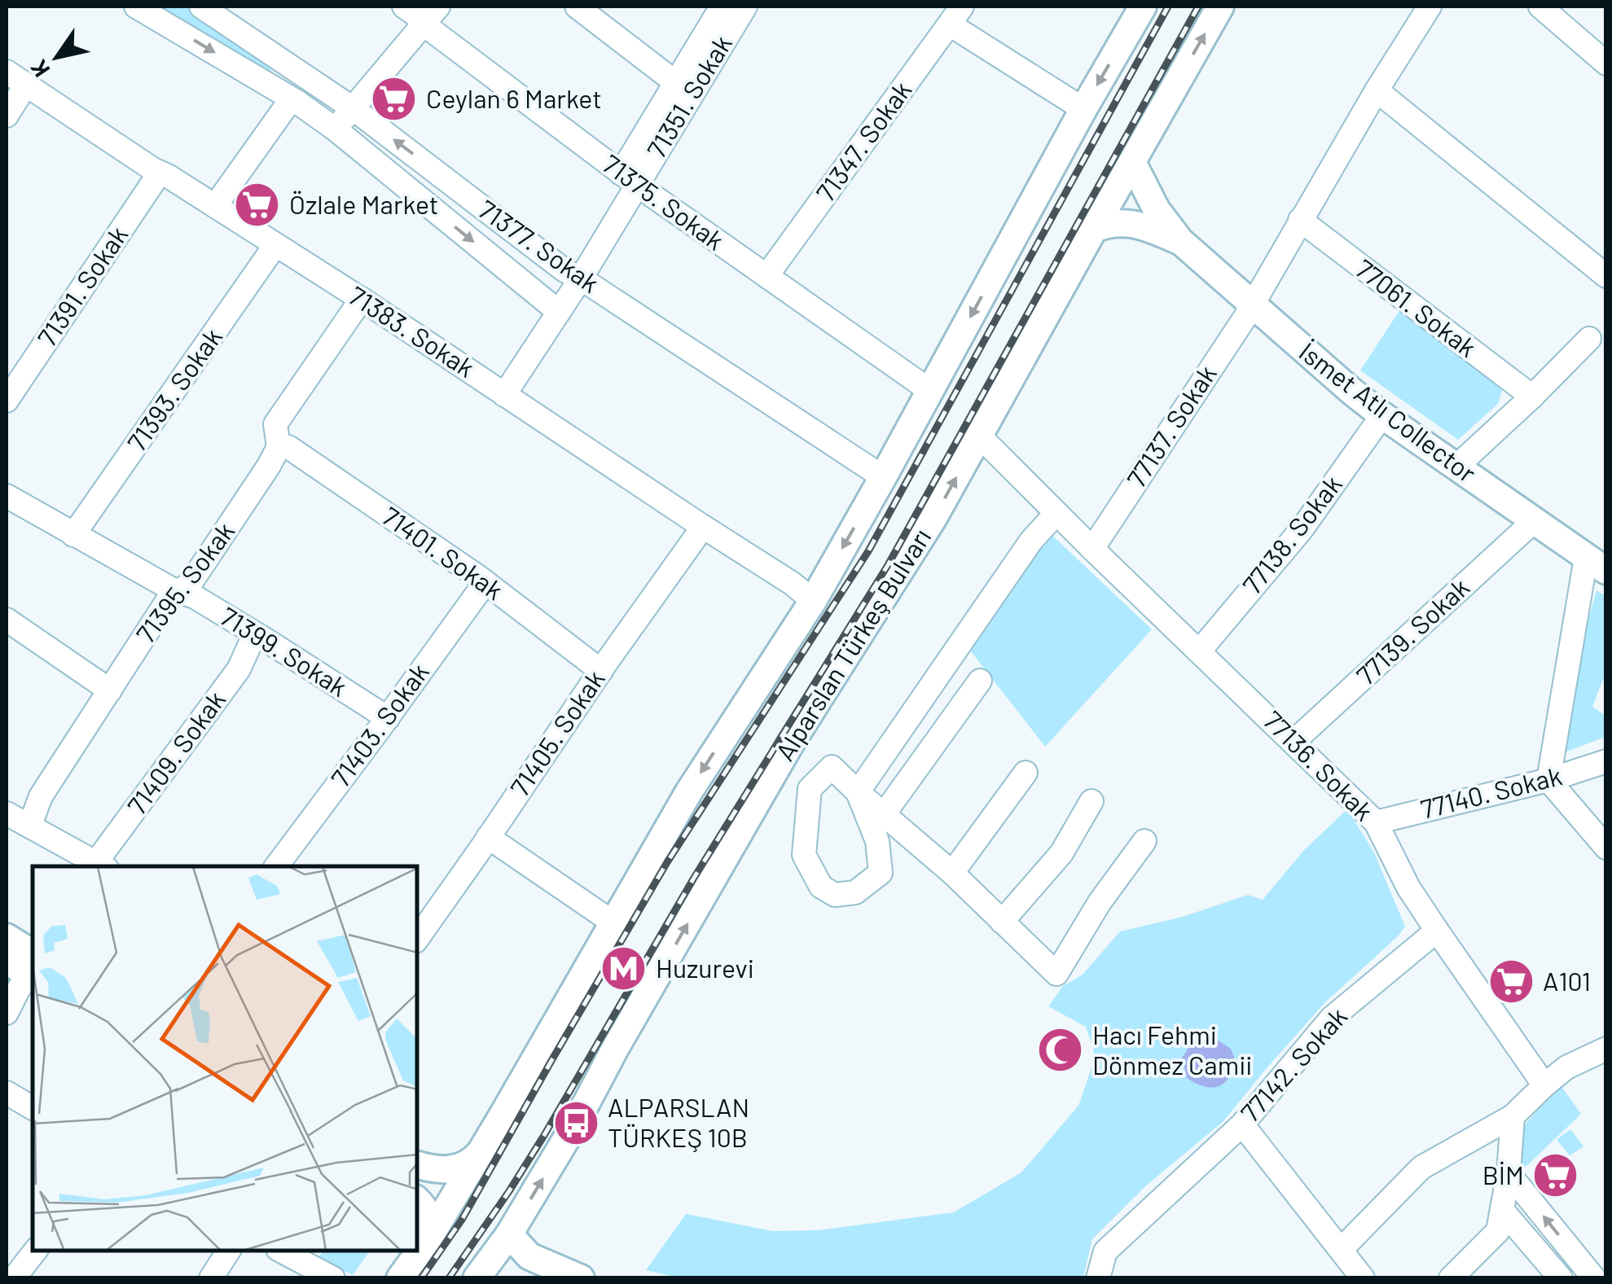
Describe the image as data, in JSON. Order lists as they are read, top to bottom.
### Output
{
  "streets": {
    "main road": ["İsmet Atlı Collector", "Alparslan Türkeş Bulvarı"],
    "street": [
      "71351. Sokak",
      "71347. Sokak",
      "71375. Sokak",
      "71377. Sokak",
      "71391. Sokak",
      "77061. Sokak",
      "71383. Sokak",
      "71393. Sokak",
      "77137. Sokak",
      "77138. Sokak",
      "71401. Sokak",
      "71395. Sokak",
      "77139. Sokak",
      "71399. Sokak",
      "71403. Sokak",
      "71405. Sokak",
      "71409. Sokak",
      "77136. Sokak",
      "77140. Sokak",
      "77142. Sokak"
    ]
  },
  "crossings": [
    ["71351. Sokak", "71375. Sokak"],
    ["71351. Sokak", "71377. Sokak"],
    ["71351. Sokak", "71383. Sokak"],
    ["71347. Sokak", "71375. Sokak"],
    ["71391. Sokak", "71383. Sokak"],
    ["77061. Sokak", "77137. Sokak"],
    ["71383. Sokak", "71393. Sokak"],
    ["71383. Sokak", "71395. Sokak"],
    ["71383. Sokak", "71405. Sokak"],
    ["71393. Sokak", "71399. Sokak"],
    ["İsmet Atlı Collector", "77137. Sokak"],
    ["İsmet Atlı Collector", "77138. Sokak"],
    ["İsmet Atlı Collector", "77139. Sokak"],
    ["77137. Sokak", "77136. Sokak"],
    ["77138. Sokak", "77136. Sokak"],
    ["71401. Sokak", "71395. Sokak"],
    ["71401. Sokak", "71403. Sokak"],
    ["71401. Sokak", "71405. Sokak"],
    ["71395. Sokak", "71399. Sokak"],
    ["77139. Sokak", "77136. Sokak"],
    ["Alparslan Türkeş Bulvarı", "77136. Sokak"],
    ["71399. Sokak", "71403. Sokak"],
    ["71399. Sokak", "71409. Sokak"],
    ["77136. Sokak", "77140. Sokak"],
    ["77136. Sokak", "77142. Sokak"]
  ],
  "places": {
    "supermarket": [
      "Ceylan 6 Market",
      "Özlale Market",
      "A101",
      "BİM"
    ],
    "metro station": ["Huzurevi"],
    "mosque": ["Hacı Fehmi Dönmez Camii"],
    "bus stop": ["ALPARSLAN TÜRKEŞ 10B"]
  },
  "north": "bottom left"
}
